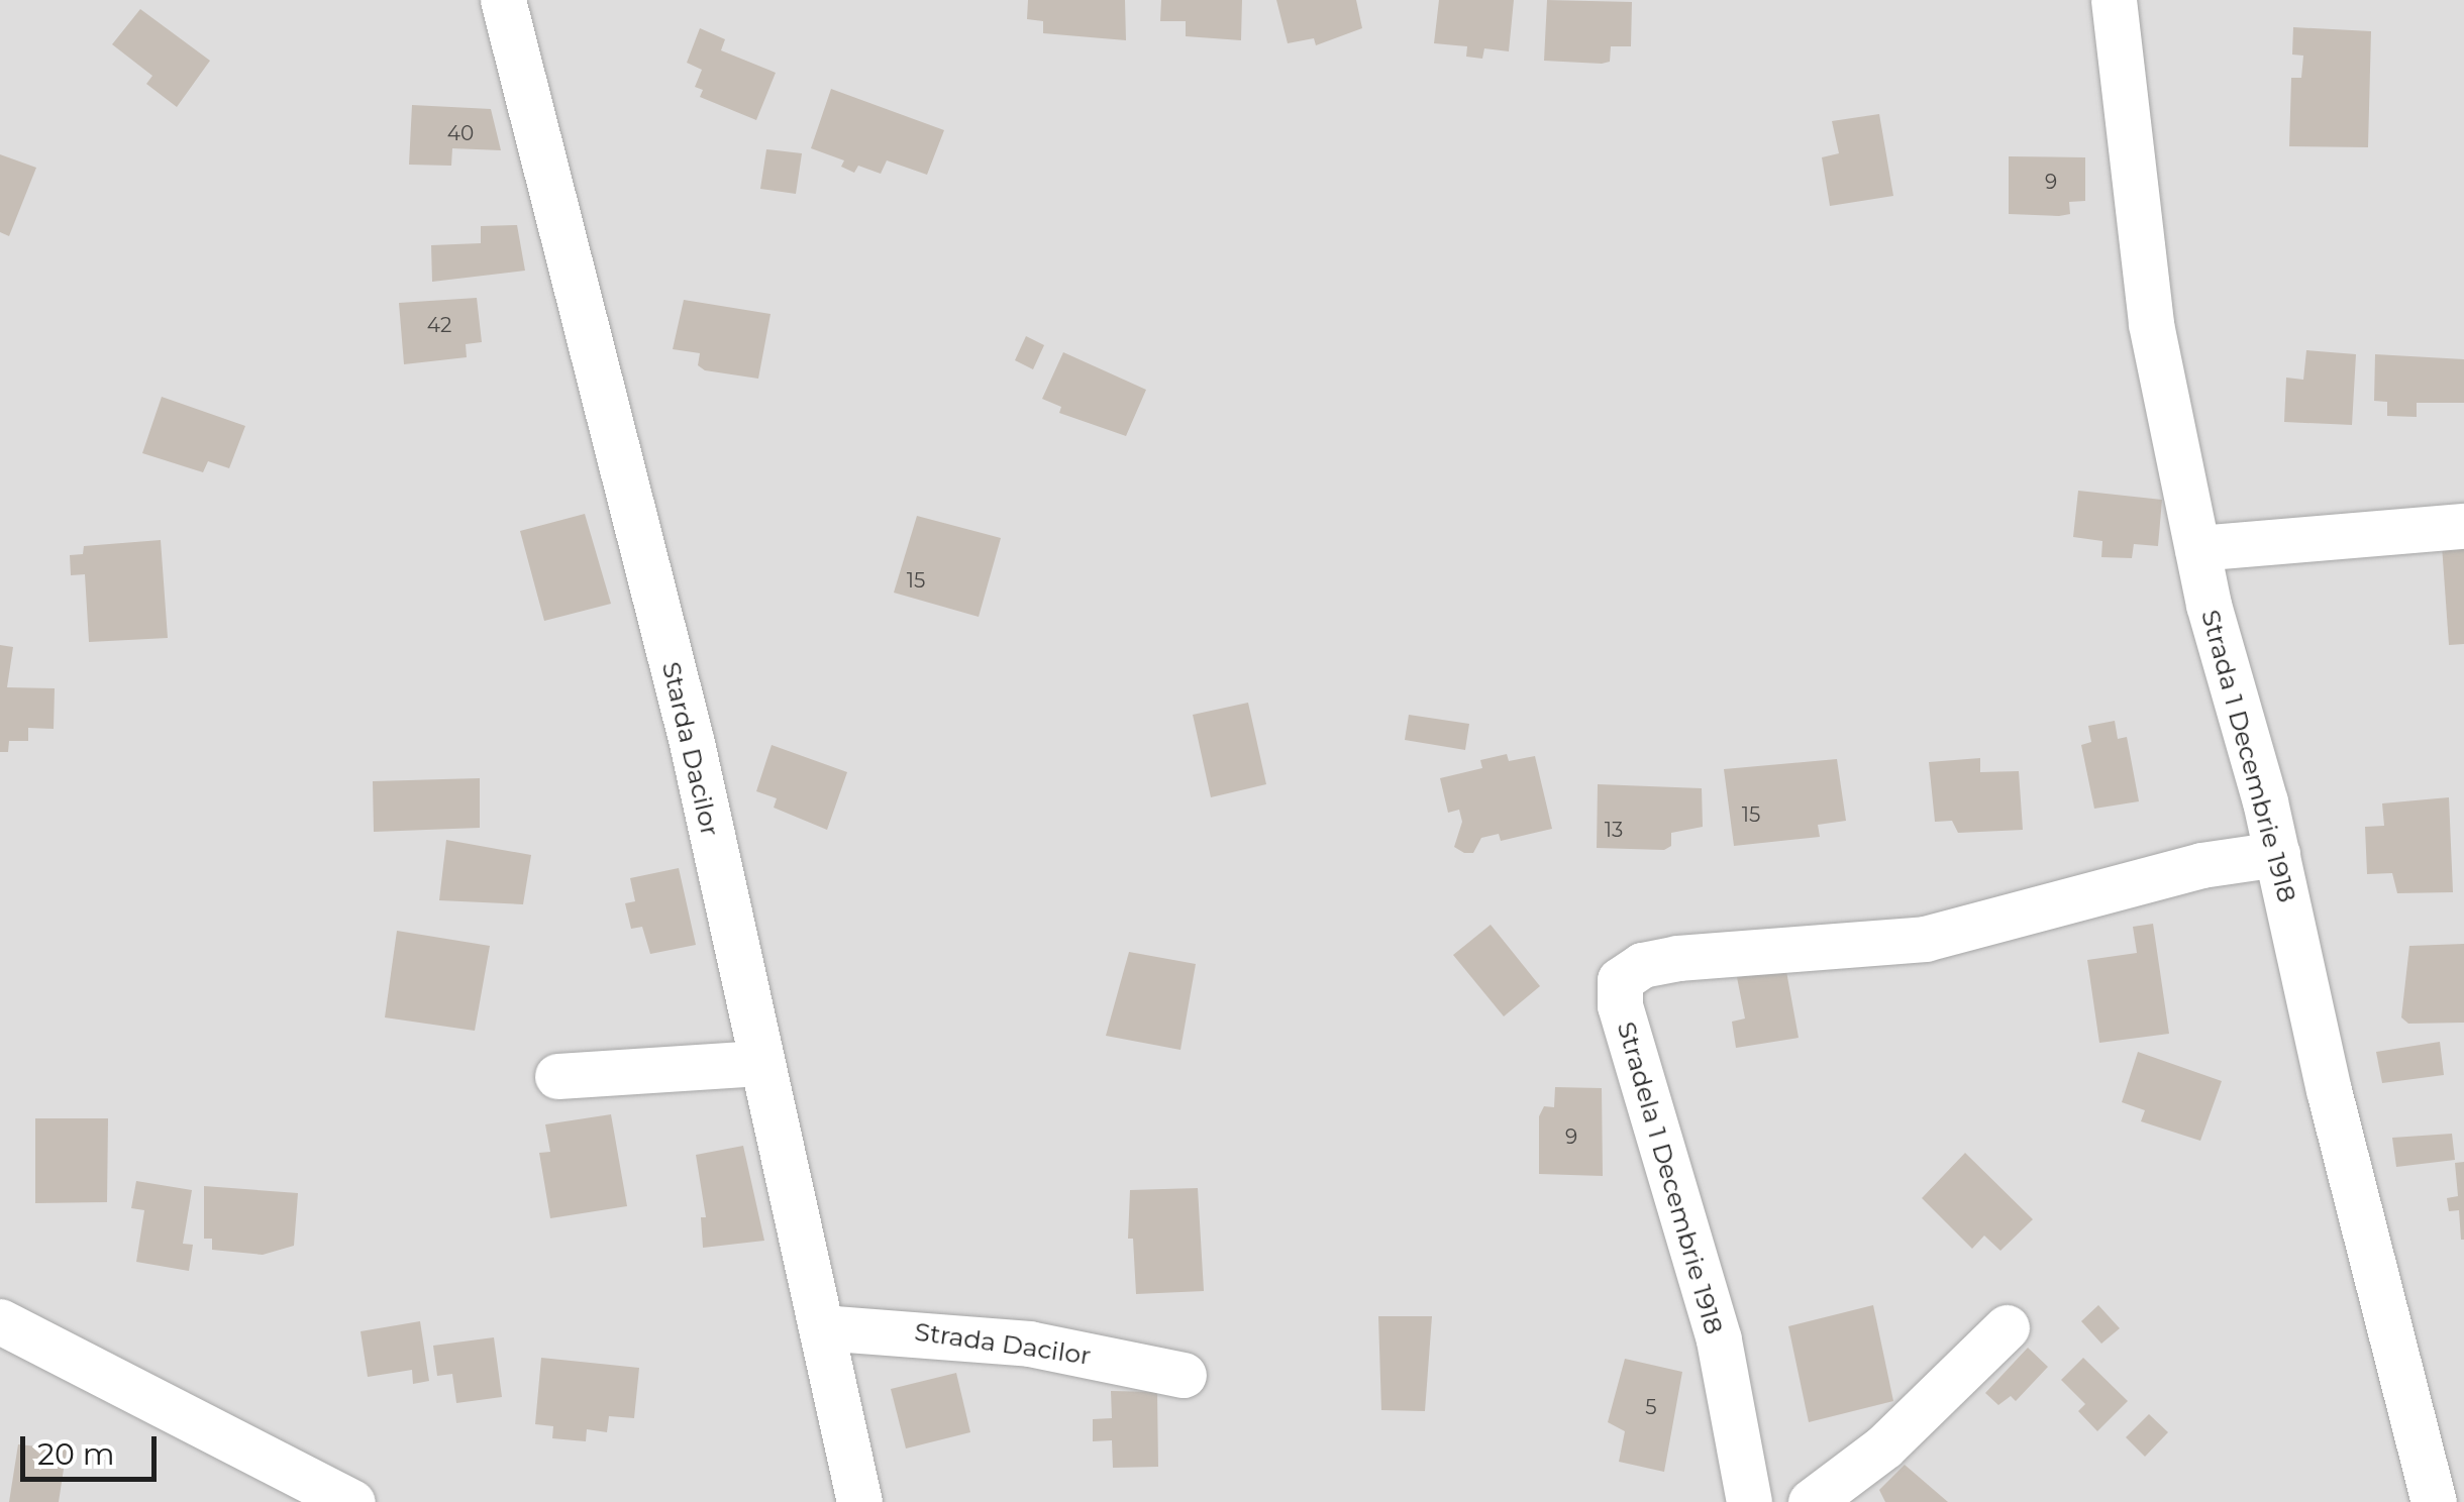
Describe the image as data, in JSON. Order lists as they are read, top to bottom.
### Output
{
  "streets": {
    "street": [
      "Starda Dacilor",
      "Strada 1 Decembrie 1918",
      "Stradela 1 Decembrie 1918",
      "Strada Dacilor"
    ]
  },
  "crossings": [
    ["Starda Dacilor", "Strada Dacilor"],
    ["Strada 1 Decembrie 1918", "Stradela 1 Decembrie 1918"]
  ],
  "house_numbers": [
    "40",
    "9",
    "42",
    "15",
    "15",
    "13",
    "9",
    "5"
  ],
  "scale_bar": "20 m"
}
